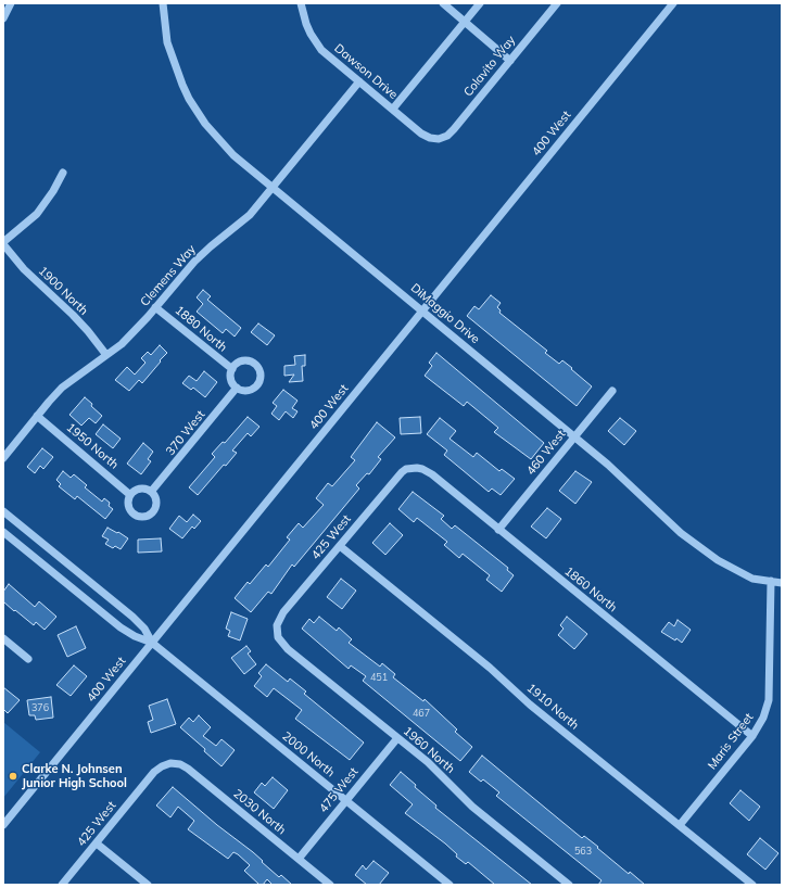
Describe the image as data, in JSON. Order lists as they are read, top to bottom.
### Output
{
  "streets": {
    "street": [
      "Colavito Way",
      "Dawson Drive",
      "400 West",
      "Clemens Way",
      "1900 North",
      "DiMaggio Drive",
      "1880 North",
      "370 West",
      "1950 North",
      "460 West",
      "425 West",
      "1860 North",
      "1910 North",
      "Maris Street",
      "1960 North",
      "2000 North",
      "475 West",
      "2030 North"
    ]
  },
  "crossings": [
    ["Colavito Way", "Dawson Drive"],
    ["Dawson Drive", "Clemens Way"],
    ["400 West", "DiMaggio Drive"],
    ["400 West", "2000 North"],
    ["Clemens Way", "1900 North"],
    ["Clemens Way", "DiMaggio Drive"],
    ["Clemens Way", "1880 North"],
    ["Clemens Way", "1950 North"],
    ["DiMaggio Drive", "460 West"],
    ["DiMaggio Drive", "Maris Street"],
    ["1880 North", "370 West"],
    ["370 West", "1950 North"],
    ["460 West", "1860 North"],
    ["425 West", "1860 North"],
    ["425 West", "1910 North"],
    ["425 West", "1960 North"],
    ["425 West", "2030 North"],
    ["1860 North", "Maris Street"],
    ["1910 North", "Maris Street"],
    ["1960 North", "475 West"],
    ["2000 North", "475 West"],
    ["475 West", "2030 North"]
  ],
  "places": ["Clarke N. Johnsen Junior High School"],
  "house_numbers": [
    "451",
    "376",
    "467",
    "563"
  ]
}
